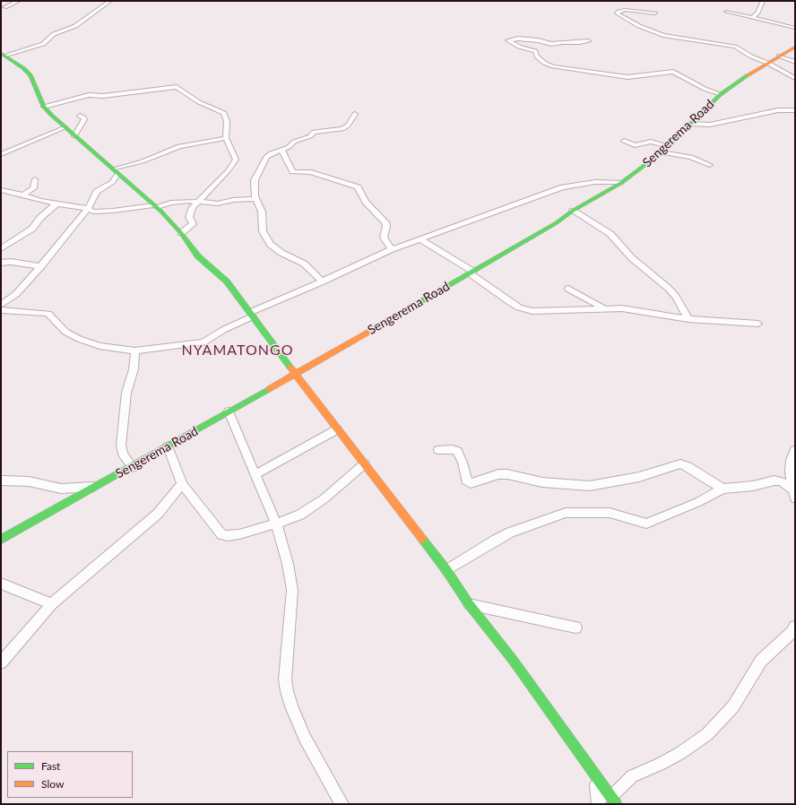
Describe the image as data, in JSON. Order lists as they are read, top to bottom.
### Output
{
  "streets": {
    "main road": ["Sengerema Road"]
  },
  "districts": ["NYAMATONGO"],
  "legend": ["Fast", "Slow"]
}
